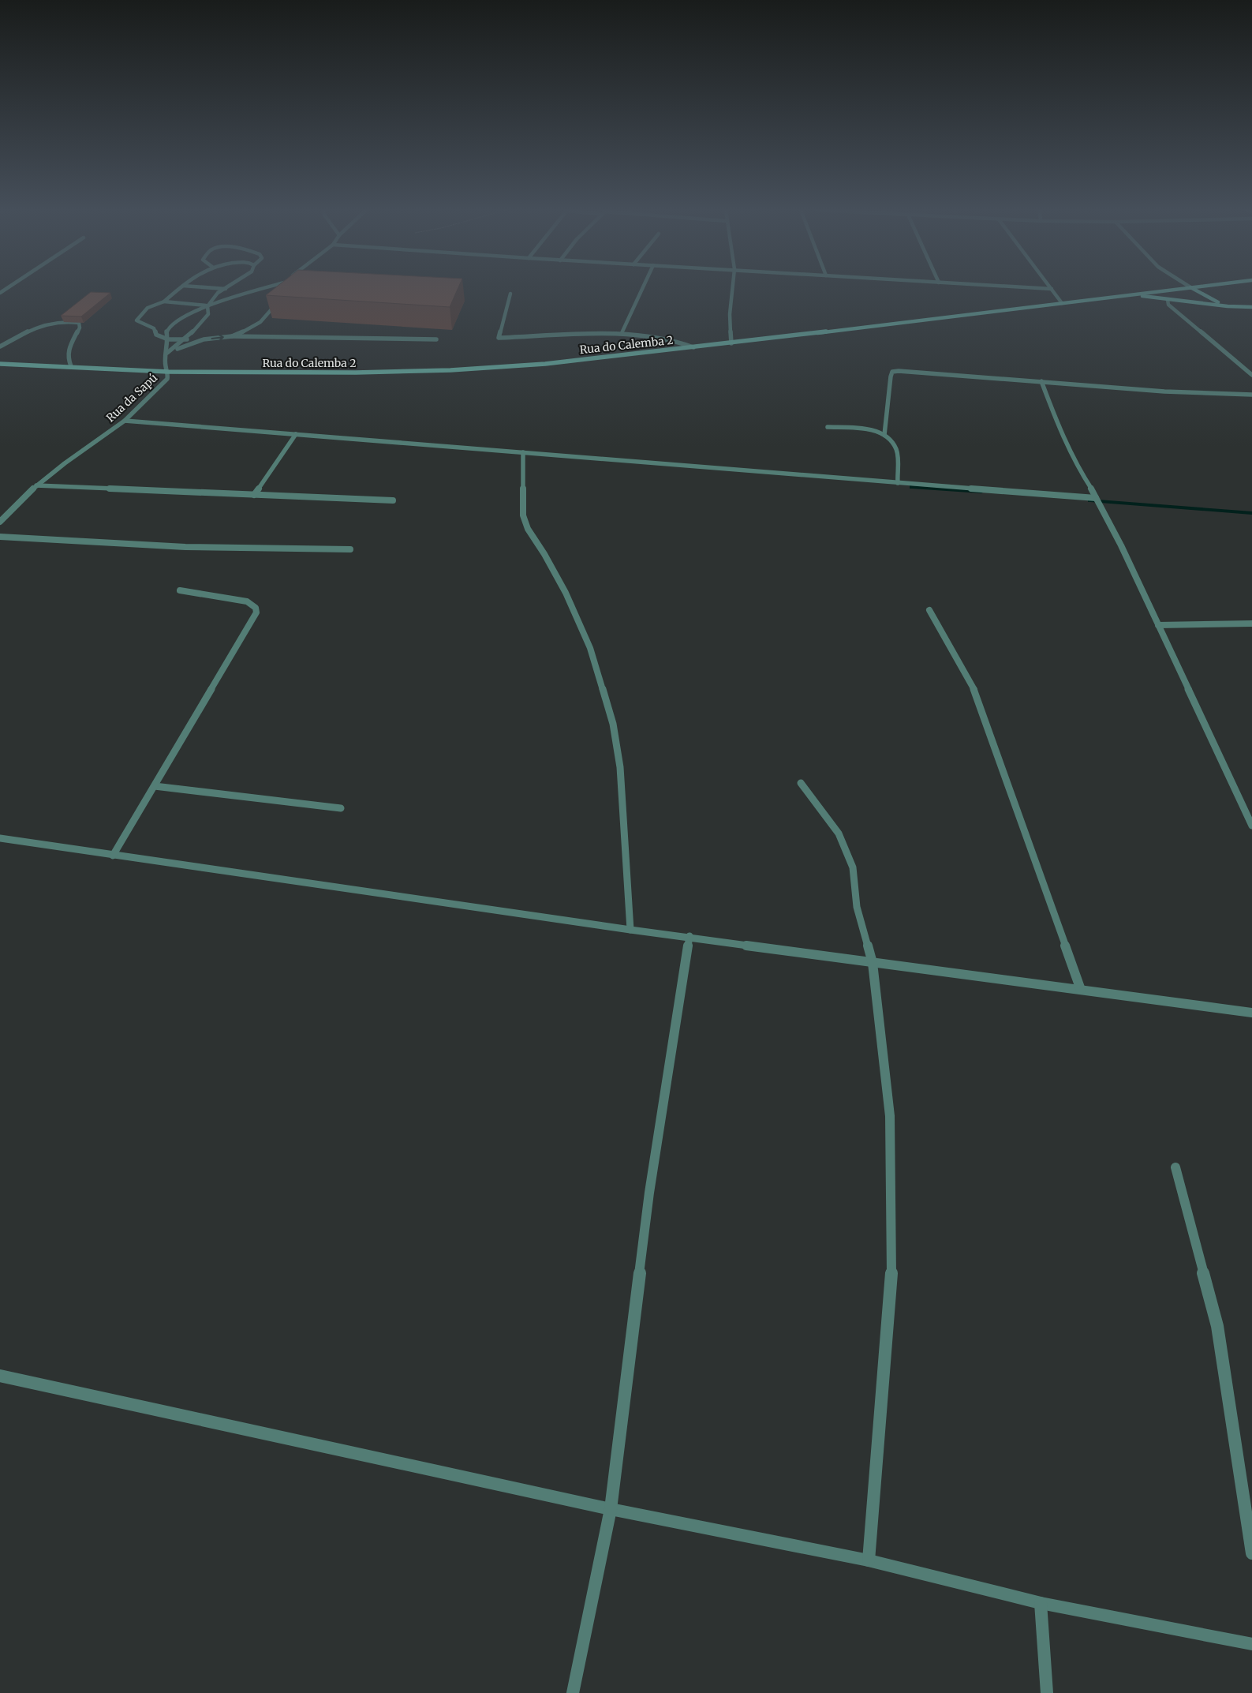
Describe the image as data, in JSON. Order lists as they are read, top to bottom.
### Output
{
  "streets": {
    "main road": ["Rua do Calemba 2"],
    "street": ["Rua da Sapú"]
  },
  "crossings": [
    ["Rua do Calemba 2", "Rua da Sapú"]
  ]
}
